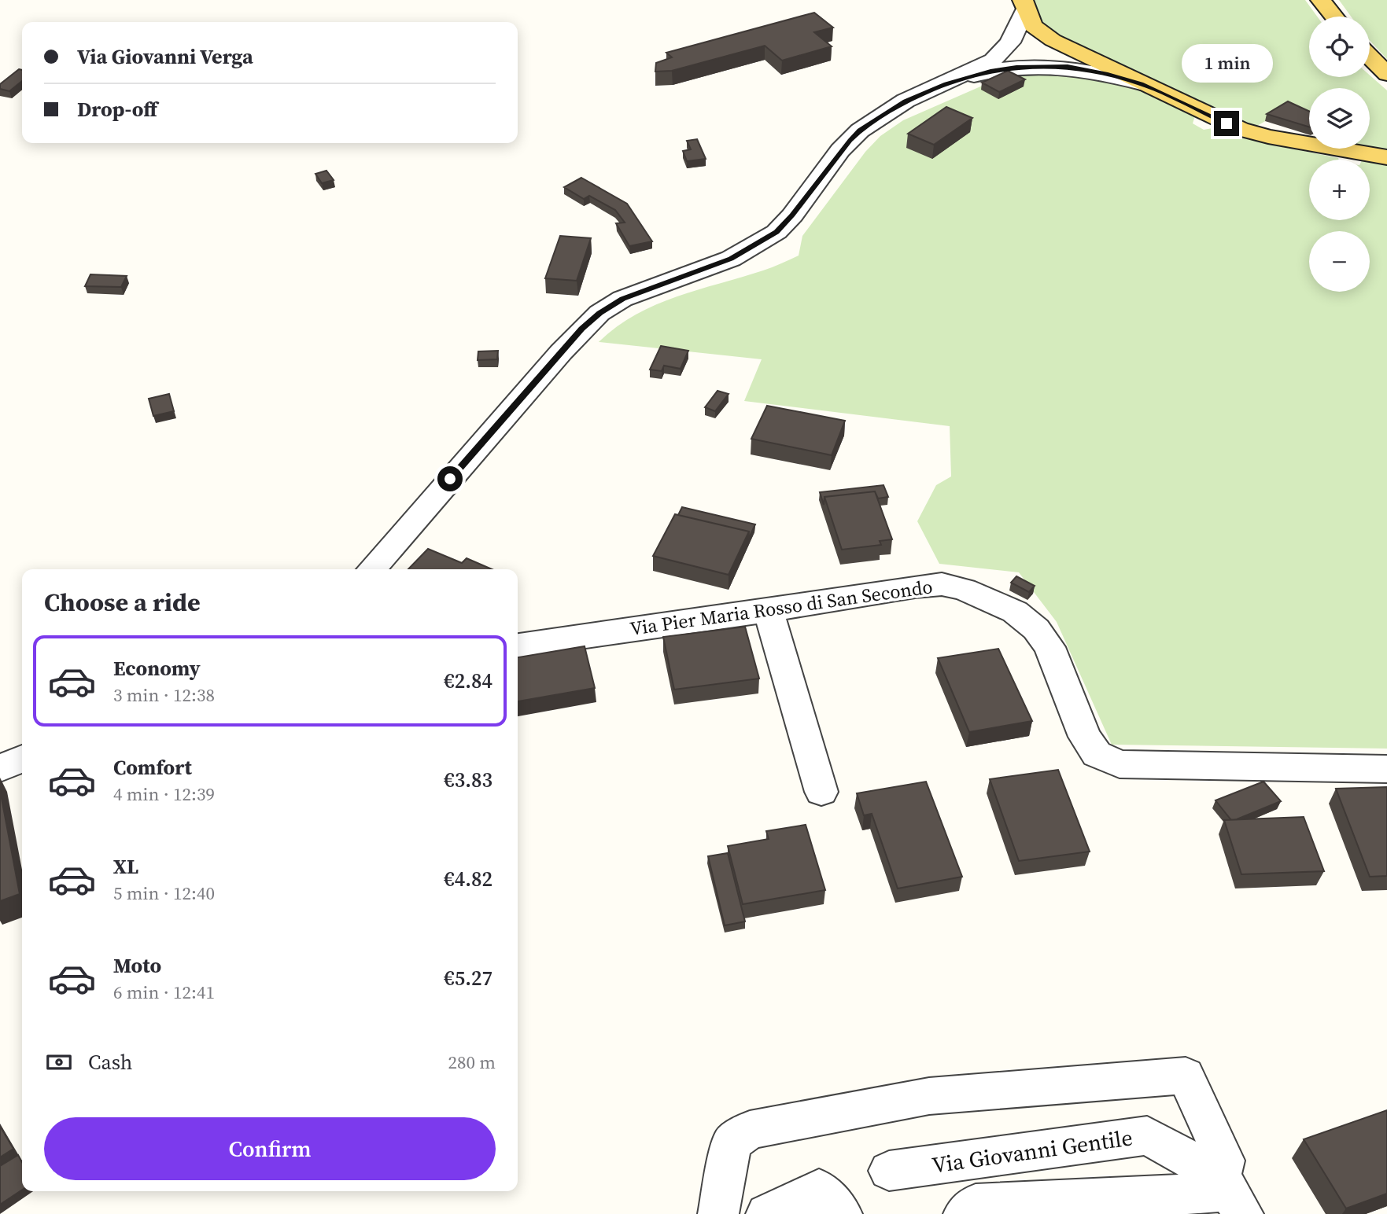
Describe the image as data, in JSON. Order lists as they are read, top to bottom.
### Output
{
  "streets": {
    "street": ["Via Pier Maria Rosso di San Secondo", "Via Giovanni Gentile"]
  },
  "page": {
    "map_buttons": ["+", "−"],
    "banner": ["Via Giovanni Verga", "Drop-off"],
    "bubble": "1 min",
    "heading": "Choose a ride",
    "list": [
      {
        "name": "Economy",
        "note": "3 min · 12:38",
        "value": "€2.84"
      },
      {
        "name": "Comfort",
        "note": "4 min · 12:39",
        "value": "€3.83"
      },
      {
        "name": "XL",
        "note": "5 min · 12:40",
        "value": "€4.82"
      },
      {
        "name": "Moto",
        "note": "6 min · 12:41",
        "value": "€5.27"
      }
    ],
    "pay": ["Cash", "280 m"],
    "buttons": "Confirm"
  }
}
